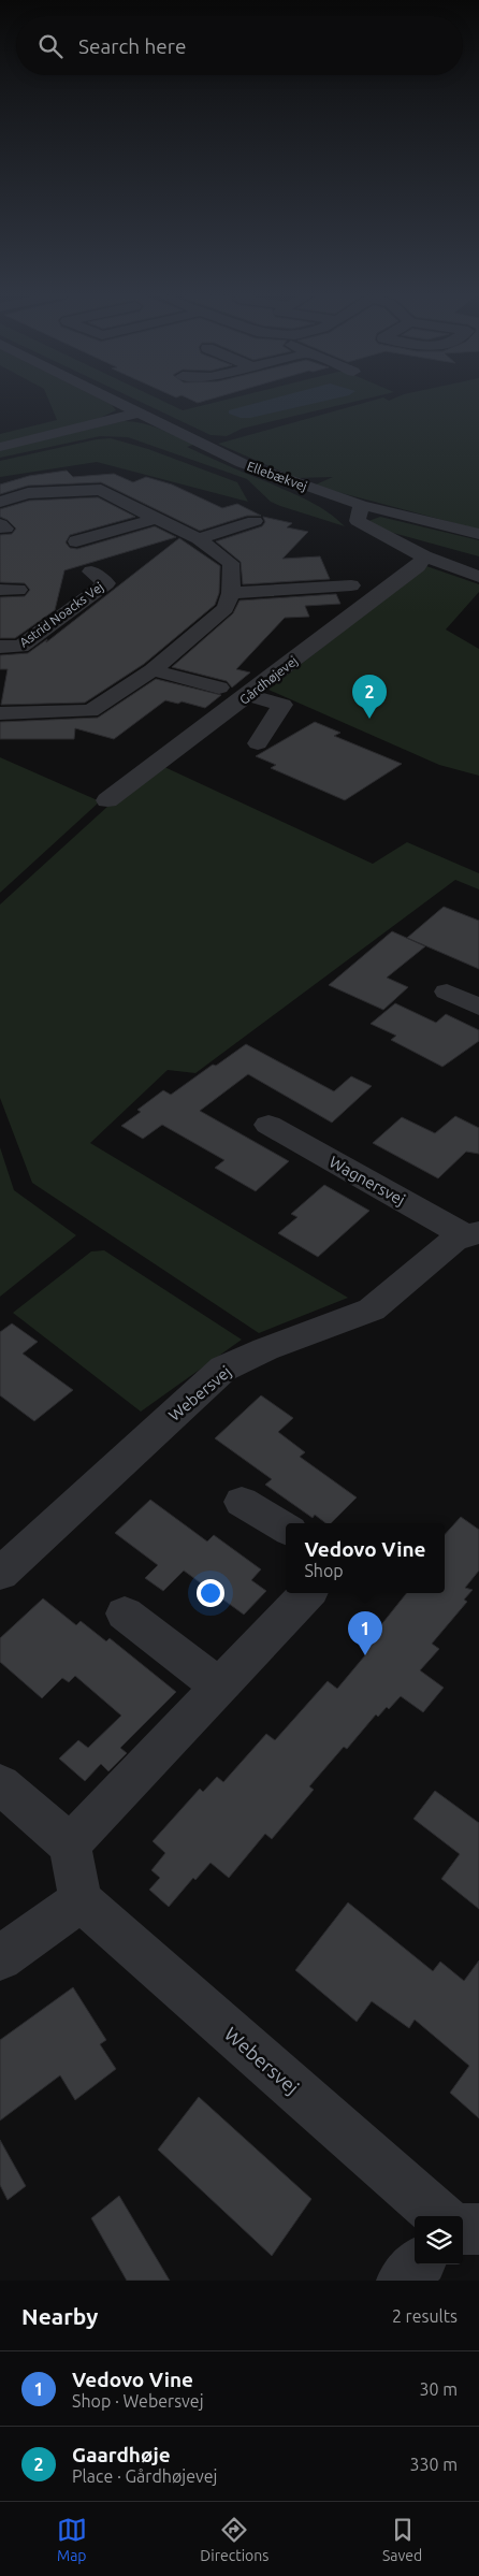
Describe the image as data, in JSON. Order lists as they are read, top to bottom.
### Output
{
  "streets": {
    "street": [
      "Ellebækvej",
      "Astrid Noacks Vej",
      "Gårdhøjevej",
      "Wagnersvej",
      "Webersvej"
    ]
  },
  "crossings": [
    ["Wagnersvej", "Webersvej"]
  ],
  "page": {
    "search": "Search here",
    "pins": ["2", "1"],
    "popup": ["Vedovo Vine", "Shop"],
    "heading": ["Nearby", "2 results"],
    "list": [
      {
        "mark": "1",
        "name": "Vedovo Vine",
        "note": "Shop · Webersvej",
        "value": "30 m"
      },
      {
        "mark": "2",
        "name": "Gaardhøje",
        "note": "Place · Gårdhøjevej",
        "value": "330 m"
      }
    ],
    "nav": ["Map", "Directions", "Saved"]
  }
}
